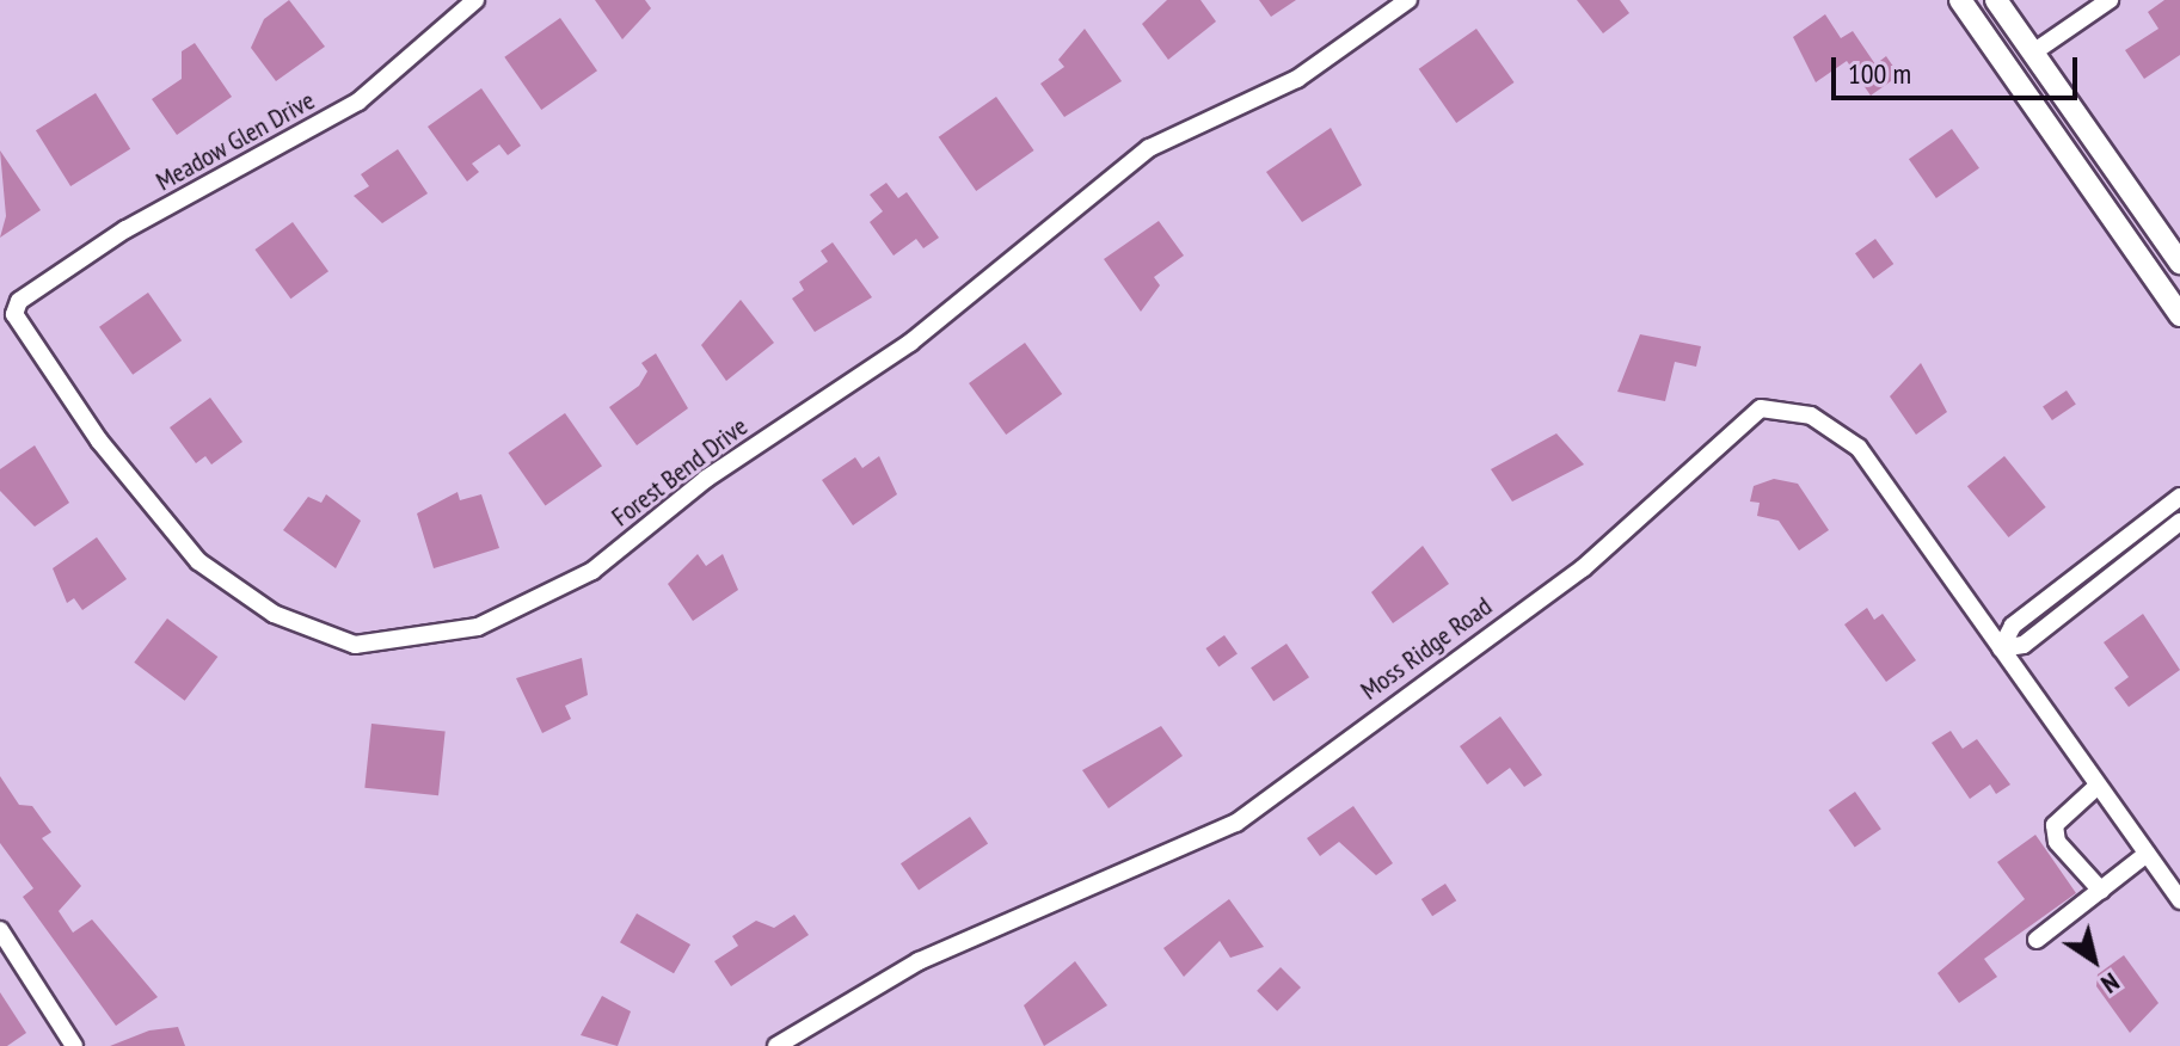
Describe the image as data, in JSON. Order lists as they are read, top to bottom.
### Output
{
  "streets": {
    "street": ["Meadow Glen Drive", "Forest Bend Drive", "Moss Ridge Road"]
  },
  "crossings": [
    ["Meadow Glen Drive", "Forest Bend Drive"]
  ],
  "scale_bar": "100 m",
  "north": "bottom right"
}
